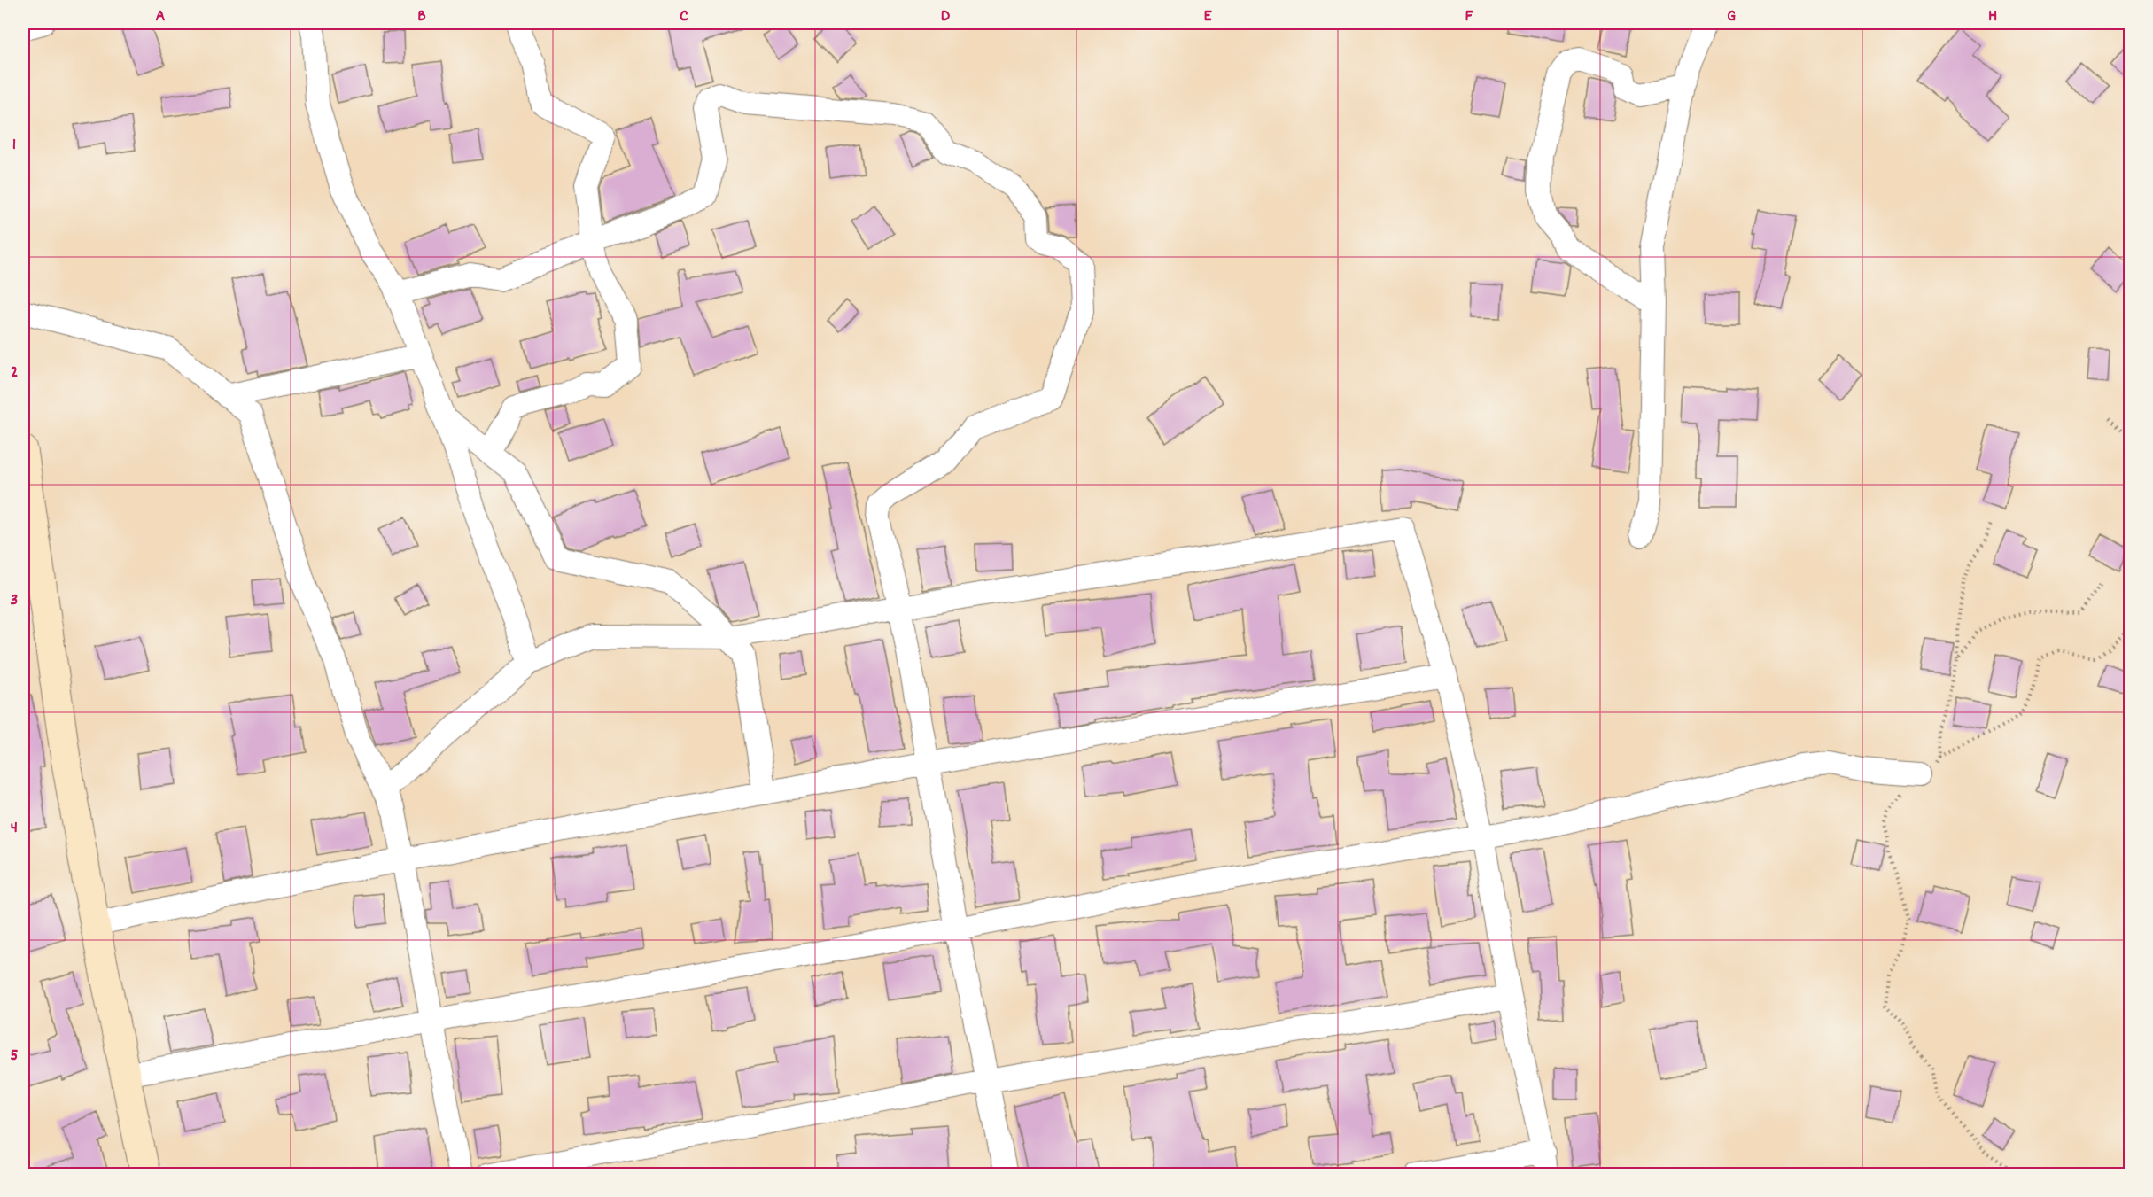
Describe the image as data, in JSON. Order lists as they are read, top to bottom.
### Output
{
  "grid": {
    "columns": [
      "A",
      "B",
      "C",
      "D",
      "E",
      "F",
      "G",
      "H"
    ],
    "rows": [
      "1",
      "2",
      "3",
      "4",
      "5"
    ]
  }
}
